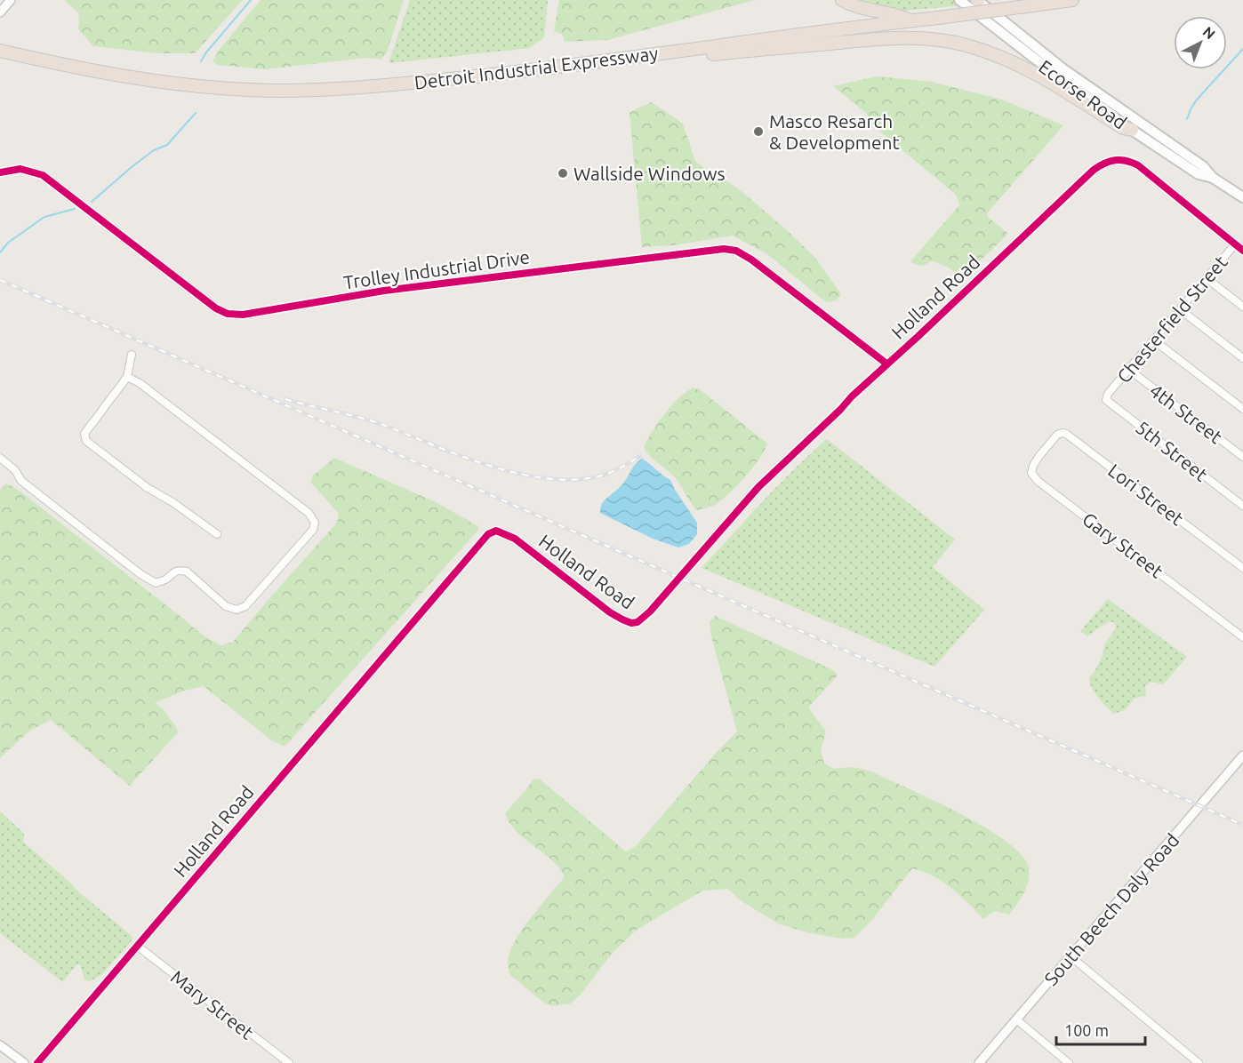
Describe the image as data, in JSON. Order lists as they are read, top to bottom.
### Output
{
  "streets": {
    "highway": ["Detroit Industrial Expressway"],
    "main road": ["Ecorse Road"],
    "street": [
      "Trolley Industrial Drive",
      "Holland Road",
      "Chesterfield Street",
      "4th Street",
      "5th Street",
      "Lori Street",
      "Gary Street",
      "South Beech Daly Road",
      "Mary Street"
    ]
  },
  "crossings": [
    ["Trolley Industrial Drive", "Holland Road"],
    ["Holland Road", "Chesterfield Street"],
    ["Holland Road", "Mary Street"],
    ["Chesterfield Street", "4th Street"],
    ["Chesterfield Street", "5th Street"],
    ["Lori Street", "Gary Street"]
  ],
  "places": ["Masco Resarch & Development", "Wallside Windows"],
  "scale_bar": "100 m",
  "north": "top right"
}
